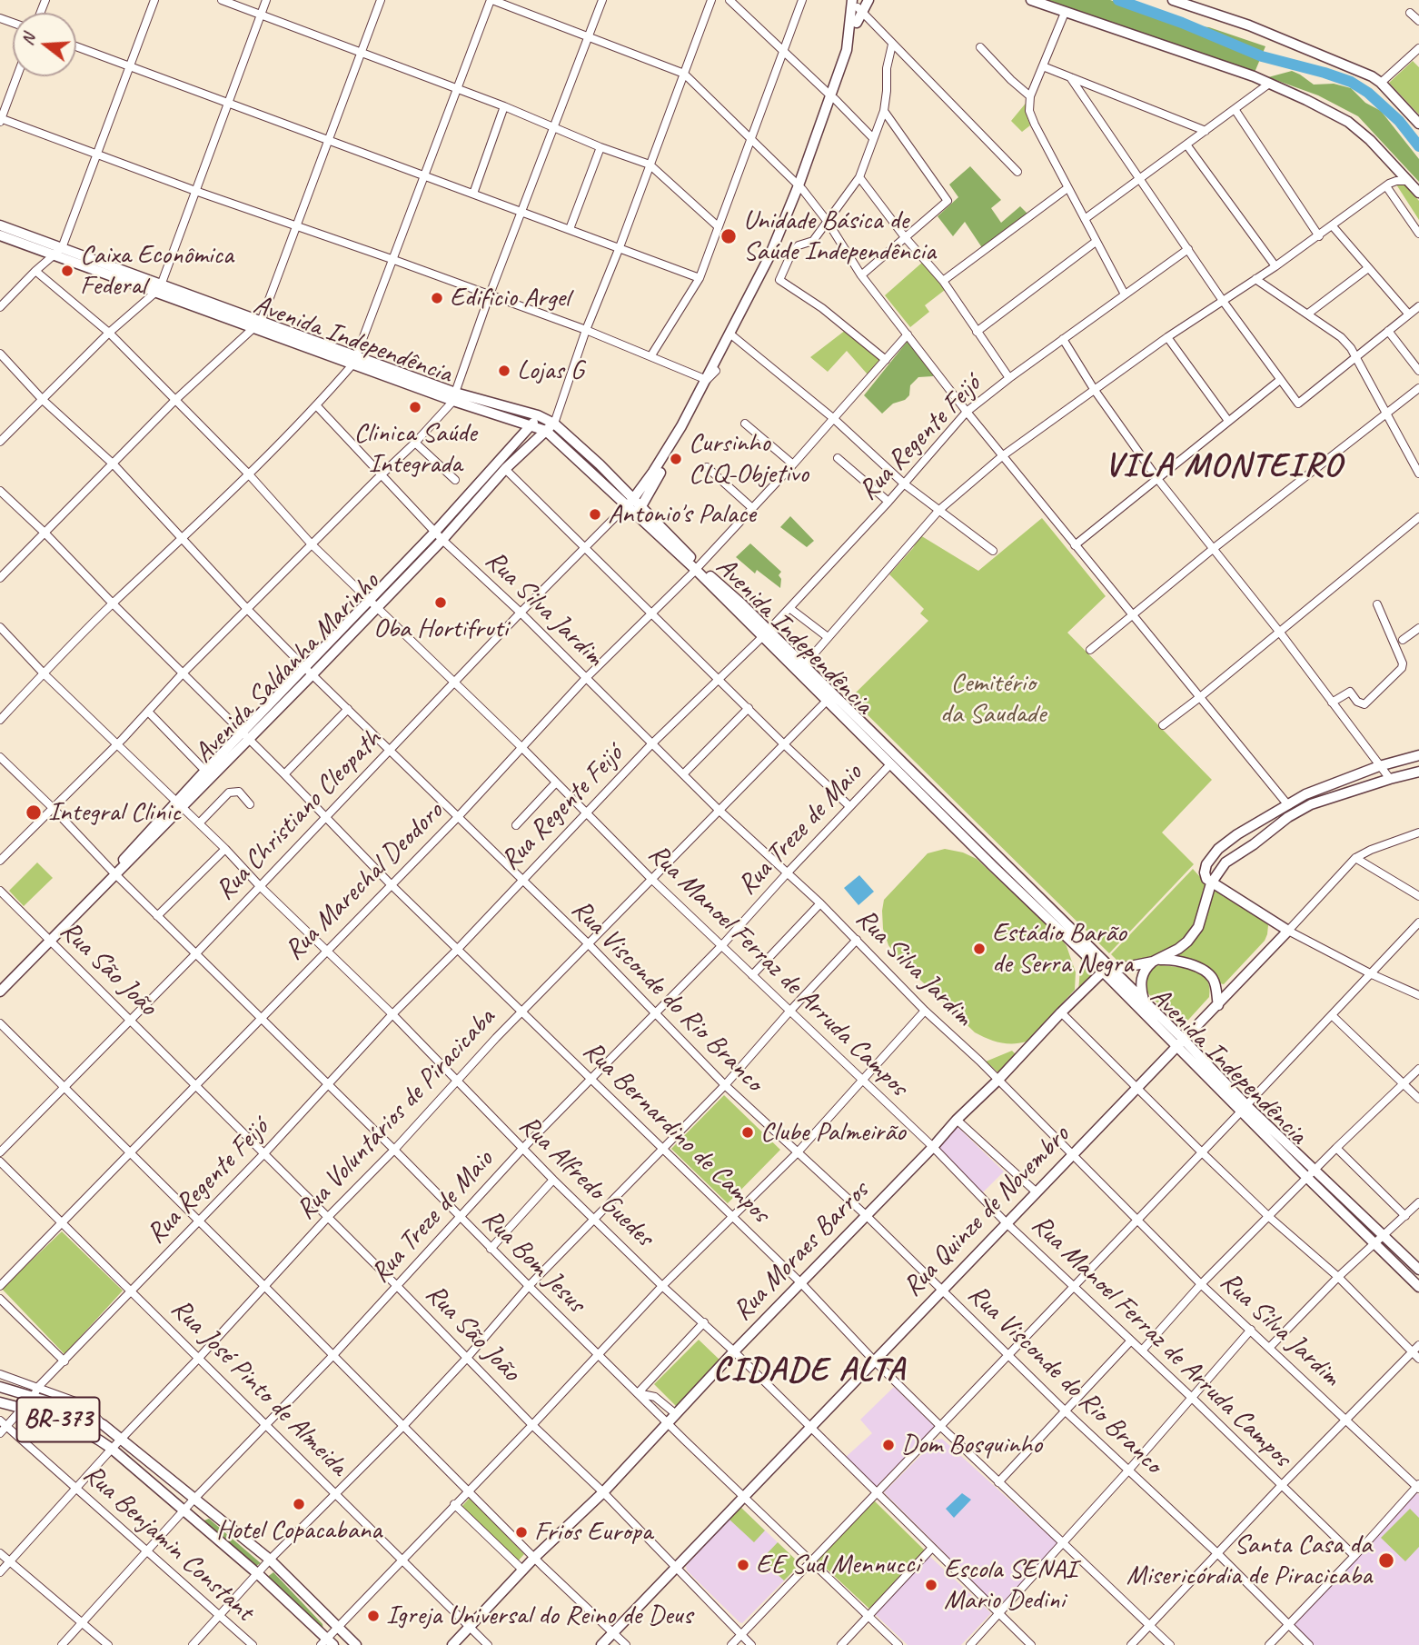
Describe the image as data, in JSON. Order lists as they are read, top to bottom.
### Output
{
  "streets": {
    "main road": [
      "Avenida Independência",
      "Avenida Saldanha Marinho",
      "Rua Quinze de Novembro",
      "Rua Moraes Barros",
      "BR-373"
    ],
    "street": [
      "Rua Regente Feijó",
      "Rua Silva Jardim",
      "Rua Christiano Cleopath",
      "Rua Treze de Maio",
      "Rua Marechal Deodoro",
      "Rua São João",
      "Rua Manoel Ferraz de Arruda Campos",
      "Rua Visconde do Rio Branco",
      "Rua Voluntários de Piracicaba",
      "Rua Bernardino de Campos",
      "Rua Alfredo Guedes",
      "Rua Bom Jesus",
      "Rua José Pinto de Almeida",
      "Rua Benjamin Constant"
    ]
  },
  "crossings": [
    ["Avenida Independência", "Rua Regente Feijó"],
    ["Avenida Independência", "Avenida Saldanha Marinho"],
    ["Avenida Independência", "Rua Christiano Cleopath"],
    ["Avenida Independência", "Rua Treze de Maio"],
    ["Avenida Independência", "Rua Marechal Deodoro"],
    ["Avenida Independência", "Rua Voluntários de Piracicaba"],
    ["Avenida Independência", "Rua Quinze de Novembro"],
    ["Avenida Independência", "Rua Moraes Barros"],
    ["Rua Regente Feijó", "Rua Silva Jardim"],
    ["Rua Regente Feijó", "Rua São João"],
    ["Rua Regente Feijó", "Rua Manoel Ferraz de Arruda Campos"],
    ["Rua Regente Feijó", "Rua Visconde do Rio Branco"],
    ["Rua Regente Feijó", "Rua Bernardino de Campos"],
    ["Rua Regente Feijó", "Rua Alfredo Guedes"],
    ["Rua Regente Feijó", "Rua Bom Jesus"],
    ["Rua Regente Feijó", "Rua José Pinto de Almeida"],
    ["Rua Regente Feijó", "BR-373"],
    ["Rua Regente Feijó", "Rua Benjamin Constant"],
    ["Rua Silva Jardim", "Avenida Saldanha Marinho"],
    ["Rua Silva Jardim", "Rua Christiano Cleopath"],
    ["Rua Silva Jardim", "Rua Treze de Maio"],
    ["Rua Silva Jardim", "Rua Marechal Deodoro"],
    ["Rua Silva Jardim", "Rua Voluntários de Piracicaba"],
    ["Rua Silva Jardim", "Rua Quinze de Novembro"],
    ["Rua Silva Jardim", "Rua Moraes Barros"],
    ["Avenida Saldanha Marinho", "Rua São João"],
    ["Avenida Saldanha Marinho", "Rua Manoel Ferraz de Arruda Campos"],
    ["Avenida Saldanha Marinho", "Rua Visconde do Rio Branco"],
    ["Avenida Saldanha Marinho", "Rua Bernardino de Campos"],
    ["Avenida Saldanha Marinho", "Rua Alfredo Guedes"],
    ["Avenida Saldanha Marinho", "Rua Bom Jesus"],
    ["Rua Christiano Cleopath", "Rua São João"],
    ["Rua Christiano Cleopath", "Rua Manoel Ferraz de Arruda Campos"],
    ["Rua Christiano Cleopath", "Rua Visconde do Rio Branco"],
    ["Rua Christiano Cleopath", "Rua Bernardino de Campos"],
    ["Rua Christiano Cleopath", "Rua Alfredo Guedes"],
    ["Rua Christiano Cleopath", "Rua Bom Jesus"],
    ["Rua Treze de Maio", "Rua São João"],
    ["Rua Treze de Maio", "Rua Manoel Ferraz de Arruda Campos"],
    ["Rua Treze de Maio", "Rua Visconde do Rio Branco"],
    ["Rua Treze de Maio", "Rua Bernardino de Campos"],
    ["Rua Treze de Maio", "Rua Alfredo Guedes"],
    ["Rua Treze de Maio", "Rua Bom Jesus"],
    ["Rua Treze de Maio", "Rua José Pinto de Almeida"],
    ["Rua Treze de Maio", "BR-373"],
    ["Rua Treze de Maio", "Rua Benjamin Constant"],
    ["Rua Marechal Deodoro", "Rua São João"],
    ["Rua Marechal Deodoro", "Rua Manoel Ferraz de Arruda Campos"],
    ["Rua Marechal Deodoro", "Rua Visconde do Rio Branco"],
    ["Rua Marechal Deodoro", "Rua Bernardino de Campos"],
    ["Rua Marechal Deodoro", "Rua Alfredo Guedes"],
    ["Rua Marechal Deodoro", "Rua Bom Jesus"],
    ["Rua Marechal Deodoro", "Rua José Pinto de Almeida"],
    ["Rua São João", "Rua Voluntários de Piracicaba"],
    ["Rua São João", "Rua Quinze de Novembro"],
    ["Rua São João", "Rua Moraes Barros"],
    ["Rua Manoel Ferraz de Arruda Campos", "Rua Voluntários de Piracicaba"],
    ["Rua Manoel Ferraz de Arruda Campos", "Rua Quinze de Novembro"],
    ["Rua Manoel Ferraz de Arruda Campos", "Rua Moraes Barros"],
    ["Rua Visconde do Rio Branco", "Rua Voluntários de Piracicaba"],
    ["Rua Visconde do Rio Branco", "Rua Quinze de Novembro"],
    ["Rua Visconde do Rio Branco", "Rua Moraes Barros"],
    ["Rua Voluntários de Piracicaba", "Rua Bernardino de Campos"],
    ["Rua Voluntários de Piracicaba", "Rua Alfredo Guedes"],
    ["Rua Voluntários de Piracicaba", "Rua Bom Jesus"],
    ["Rua Voluntários de Piracicaba", "Rua José Pinto de Almeida"],
    ["Rua Voluntários de Piracicaba", "BR-373"],
    ["Rua Voluntários de Piracicaba", "Rua Benjamin Constant"],
    ["Rua Bernardino de Campos", "Rua Quinze de Novembro"],
    ["Rua Bernardino de Campos", "Rua Moraes Barros"],
    ["Rua Alfredo Guedes", "Rua Quinze de Novembro"],
    ["Rua Alfredo Guedes", "Rua Moraes Barros"],
    ["Rua Quinze de Novembro", "Rua Bom Jesus"],
    ["Rua Moraes Barros", "Rua Bom Jesus"],
    ["Rua Moraes Barros", "Rua José Pinto de Almeida"]
  ],
  "districts": ["VILA MONTEIRO", "CIDADE ALTA"],
  "parks": ["Cemitério da Saudade"],
  "places": [
    "Unidade Básica de Saúde Independência",
    "Caixa Econômica Federal",
    "Edificio Argel",
    "Lojas G",
    "Clinica Saúde Integrada",
    "Cursinho CLQ-Objetivo",
    "Antonio's Palace",
    "Oba Hortifruti",
    "Integral Clinic",
    "Estádio Barão de Serra Negra",
    "Clube Palmeirão",
    "Dom Bosquinho",
    "Hotel Copacabana",
    "Frios Europa",
    "Santa Casa da Misericórdia de Piracicaba",
    "EE Sud Mennucci",
    "Escola SENAI Mario Dedini",
    "Igreja Universal do Reino de Deus"
  ],
  "north": "left"
}
